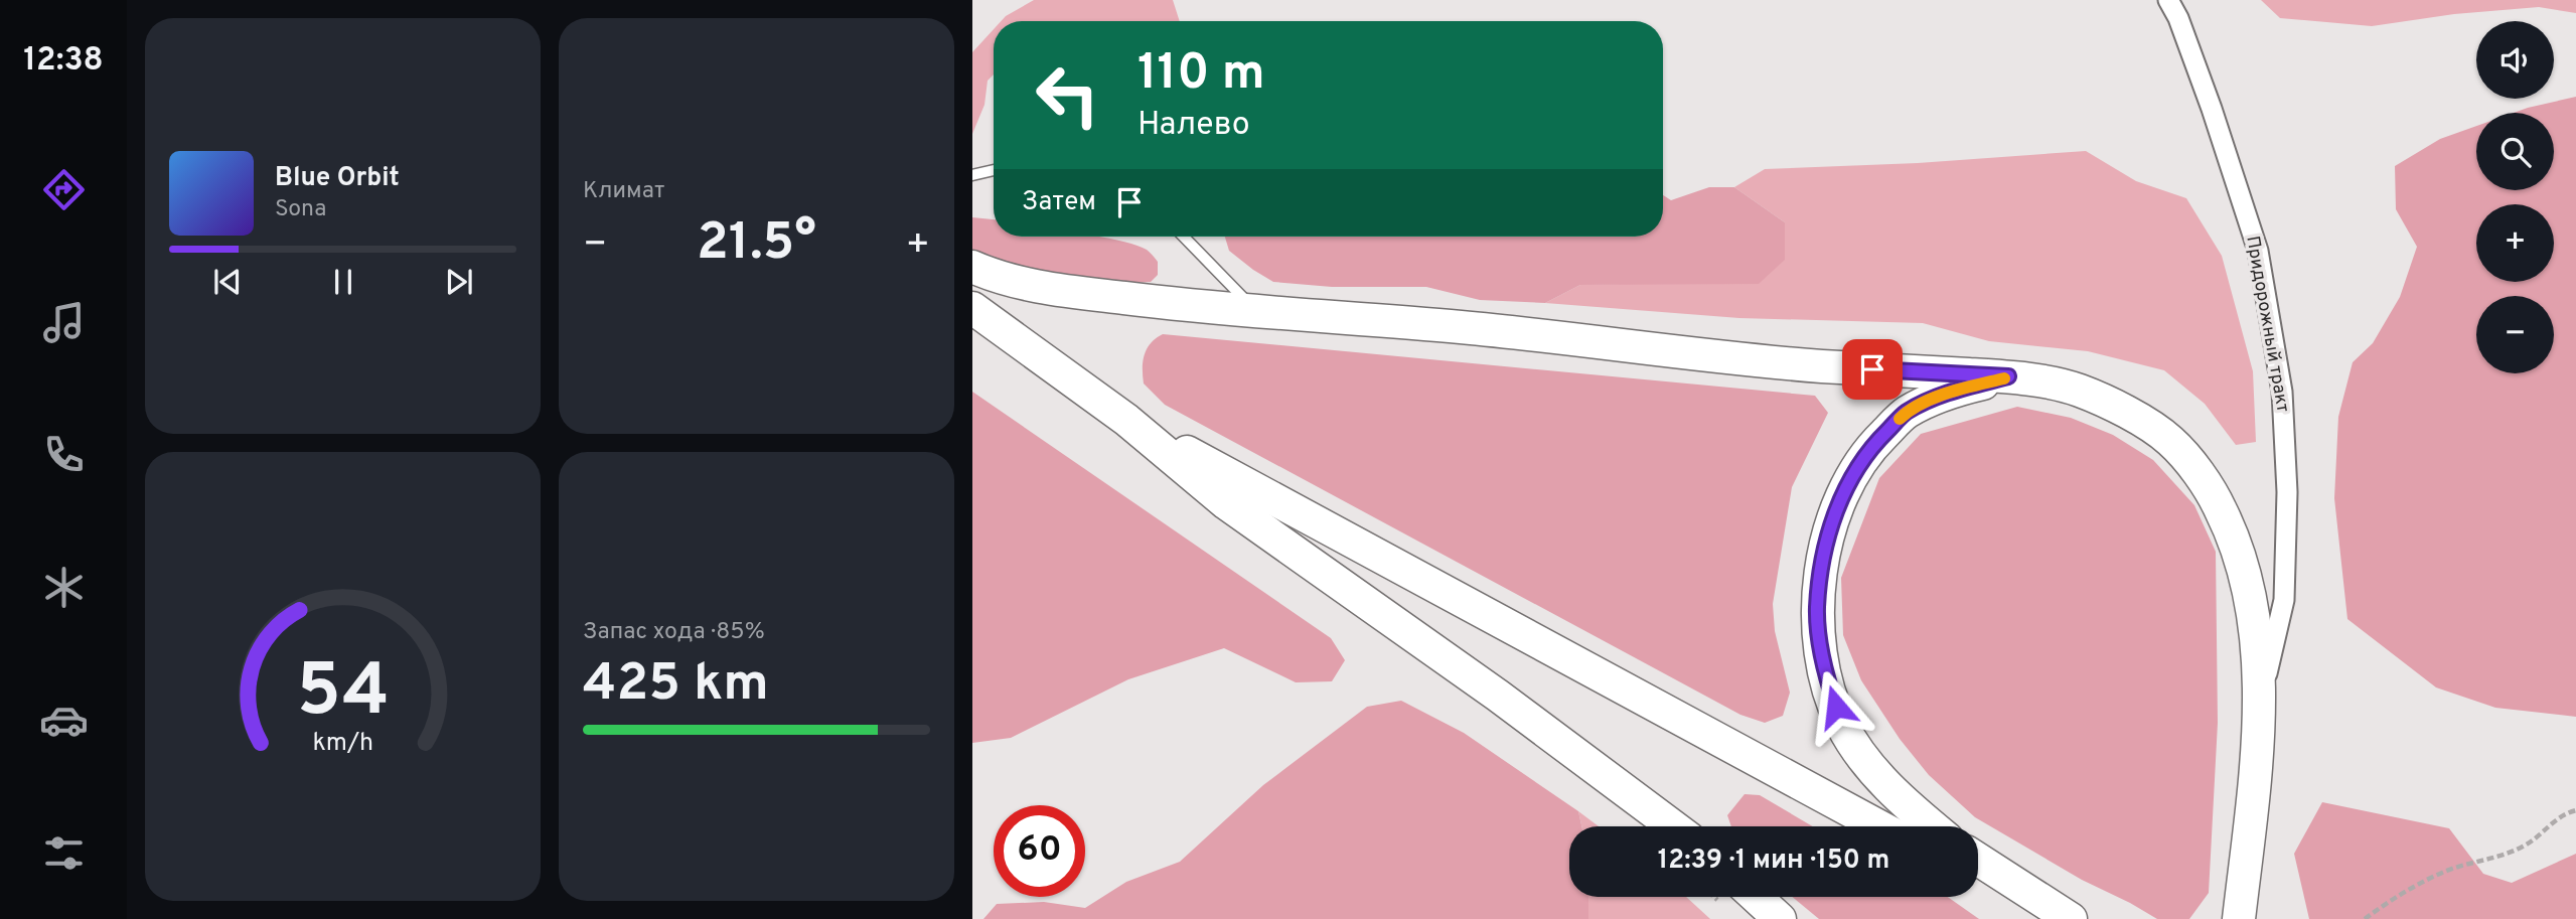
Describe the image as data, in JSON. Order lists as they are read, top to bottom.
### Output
{
  "streets": {
    "street": ["Придорожный тракт"]
  },
  "page": {
    "tabs": "12:38",
    "tile": [
      "Климат",
      ["Запас хода · 85%", "425 km"]
    ],
    "map_buttons": ["+", "−"],
    "turn": ["110 m", "Налево"],
    "song": ["Blue Orbit", "Sona"],
    "then": "Затем",
    "heat": ["−", "21.5°", "+"],
    "limit": "60",
    "trip": "12:39 · 1 мин · 150 m",
    "gauge": ["54", "km/h"]
  }
}
